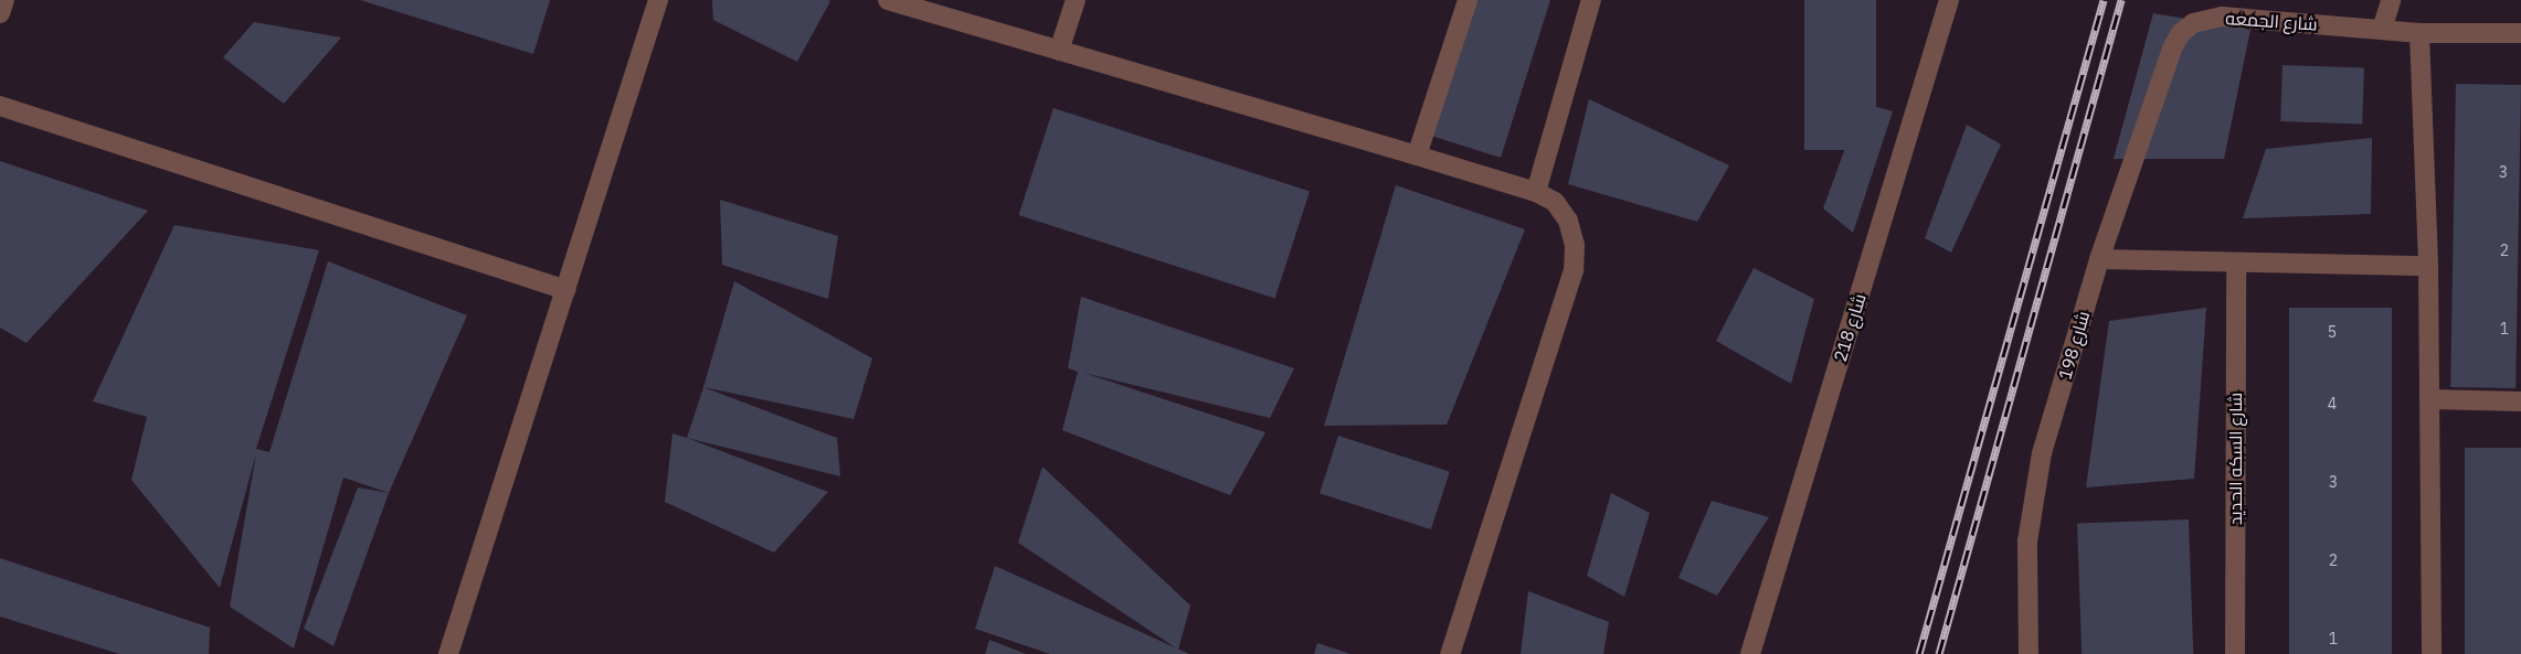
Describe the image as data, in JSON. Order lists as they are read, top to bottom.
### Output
{
  "streets": {
    "street": [
      "شارع الجمعه",
      "شارع 218",
      "شارع 198",
      "شارع السكه الحديد"
    ]
  },
  "crossings": [
    ["شارع الجمعه", "شارع 198"]
  ],
  "house_numbers": [
    "3",
    "2",
    "1",
    "5",
    "4",
    "3",
    "2",
    "1"
  ]
}
